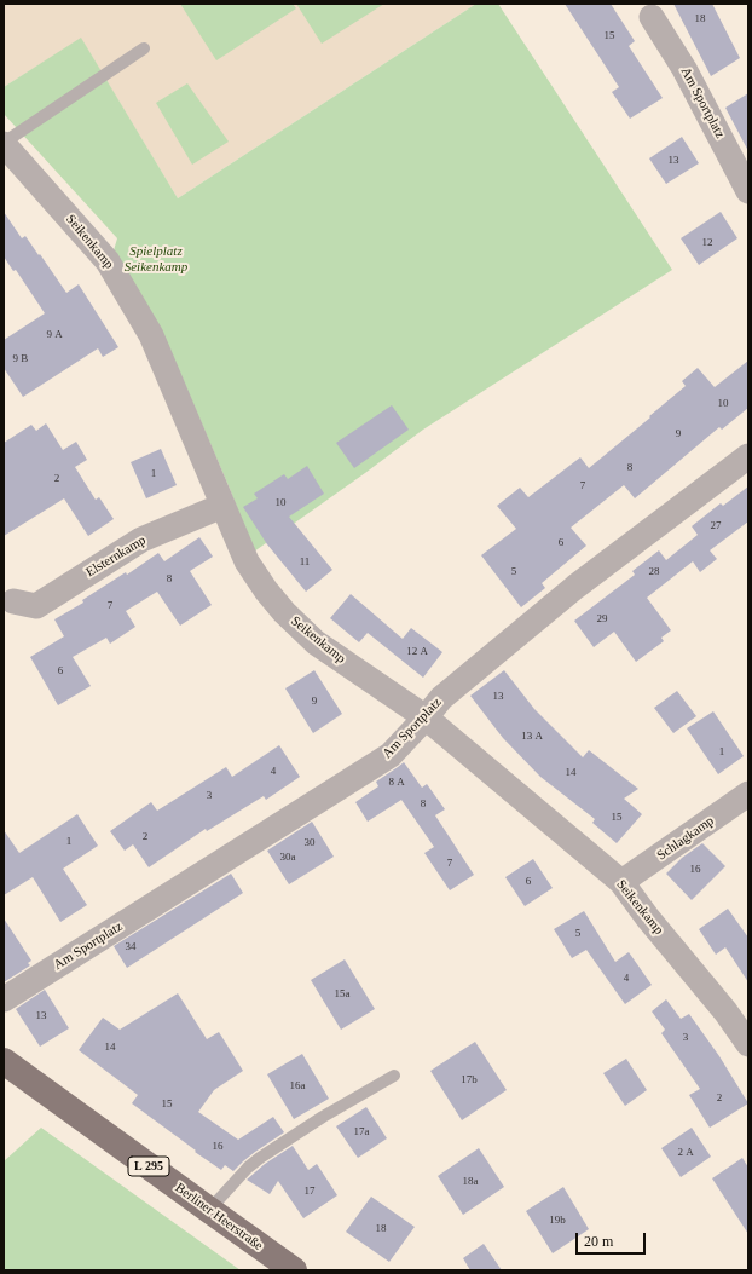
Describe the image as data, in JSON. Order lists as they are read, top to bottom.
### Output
{
  "streets": {
    "main road": ["L 295", "Berliner Heerstraße"],
    "street": [
      "Am Sportplatz",
      "Seikenkamp",
      "Elsternkamp",
      "Schlagkamp"
    ]
  },
  "crossings": [
    ["Am Sportplatz", "Seikenkamp"],
    ["Seikenkamp", "Elsternkamp"],
    ["Seikenkamp", "Schlagkamp"]
  ],
  "parks": ["Spielplatz Seikenkamp"],
  "house_numbers": [
    "18",
    "15",
    "13",
    "12",
    "9 A",
    "9 B",
    "10",
    "9",
    "8",
    "1",
    "2",
    "7",
    "10",
    "27",
    "6",
    "11",
    "5",
    "28",
    "8",
    "7",
    "29",
    "12 A",
    "6",
    "13",
    "9",
    "13 A",
    "1",
    "4",
    "14",
    "8 A",
    "3",
    "8",
    "15",
    "2",
    "1",
    "30",
    "30a",
    "7",
    "16",
    "6",
    "5",
    "34",
    "4",
    "15a",
    "13",
    "3",
    "14",
    "17b",
    "16a",
    "2",
    "15",
    "17a",
    "16",
    "2 A",
    "18a",
    "17",
    "19b",
    "18"
  ],
  "scale_bar": "20 m"
}
